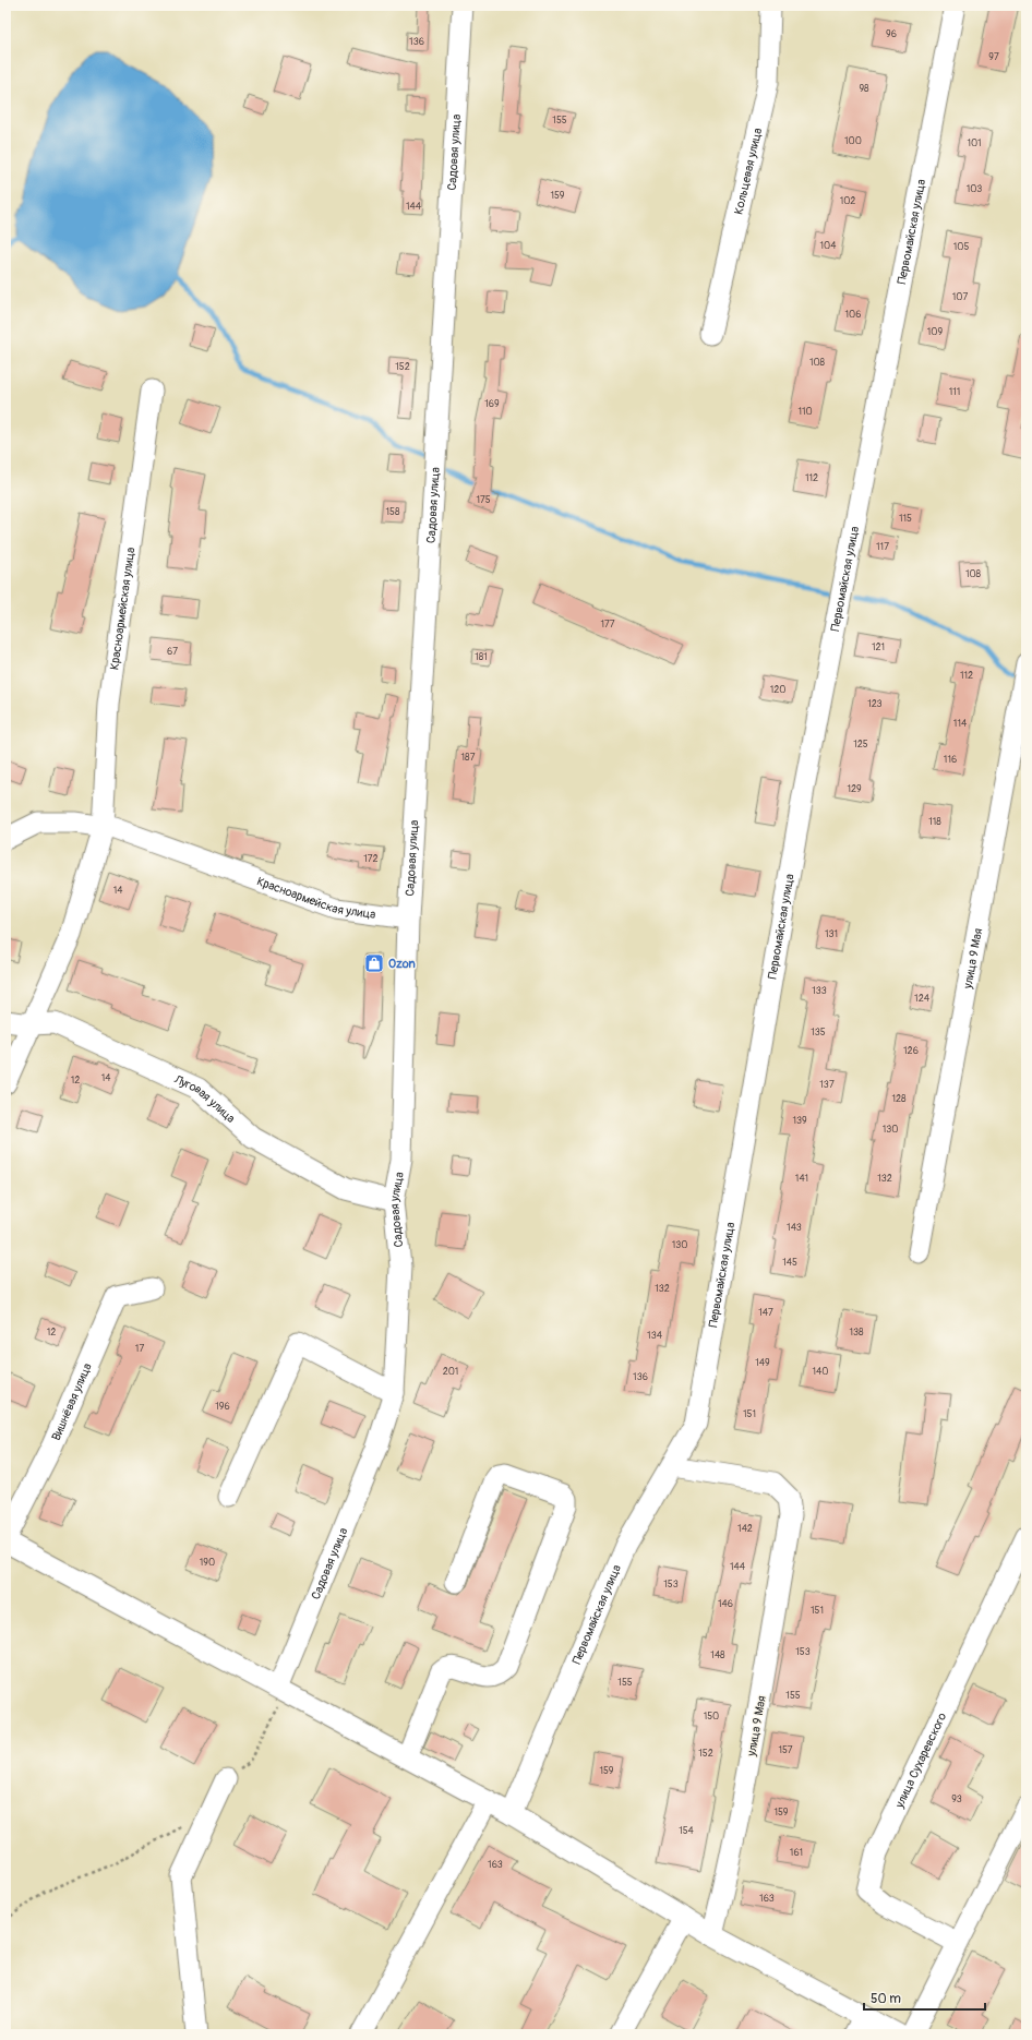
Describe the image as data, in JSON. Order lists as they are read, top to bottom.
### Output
{
  "streets": {
    "street": [
      "Садовая улица",
      "Кольцевая улица",
      "Первомайская улица",
      "Красноармейская улица",
      "улица 9 Мая",
      "Луговая улица",
      "Вишнёвая улица",
      "улица Сухаревского"
    ]
  },
  "crossings": [
    ["Садовая улица", "Красноармейская улица"],
    ["Садовая улица", "Луговая улица"],
    ["Первомайская улица", "улица 9 Мая"]
  ],
  "places": {
    "shop": ["Ozon"]
  },
  "house_numbers": [
    "96",
    "136",
    "97",
    "98",
    "155",
    "100",
    "101",
    "103",
    "159",
    "102",
    "144",
    "104",
    "105",
    "107",
    "106",
    "109",
    "108",
    "152",
    "111",
    "169",
    "110",
    "112",
    "175",
    "158",
    "115",
    "117",
    "108",
    "177",
    "121",
    "67",
    "181",
    "112",
    "120",
    "123",
    "114",
    "125",
    "187",
    "116",
    "129",
    "118",
    "172",
    "14",
    "131",
    "133",
    "124",
    "135",
    "126",
    "14",
    "12",
    "137",
    "128",
    "139",
    "130",
    "141",
    "132",
    "143",
    "130",
    "145",
    "132",
    "147",
    "12",
    "138",
    "134",
    "17",
    "149",
    "201",
    "140",
    "136",
    "196",
    "151",
    "142",
    "190",
    "144",
    "153",
    "146",
    "151",
    "153",
    "148",
    "155",
    "155",
    "150",
    "157",
    "152",
    "159",
    "93",
    "159",
    "154",
    "161",
    "163",
    "163"
  ],
  "scale_bar": "50 m"
}
